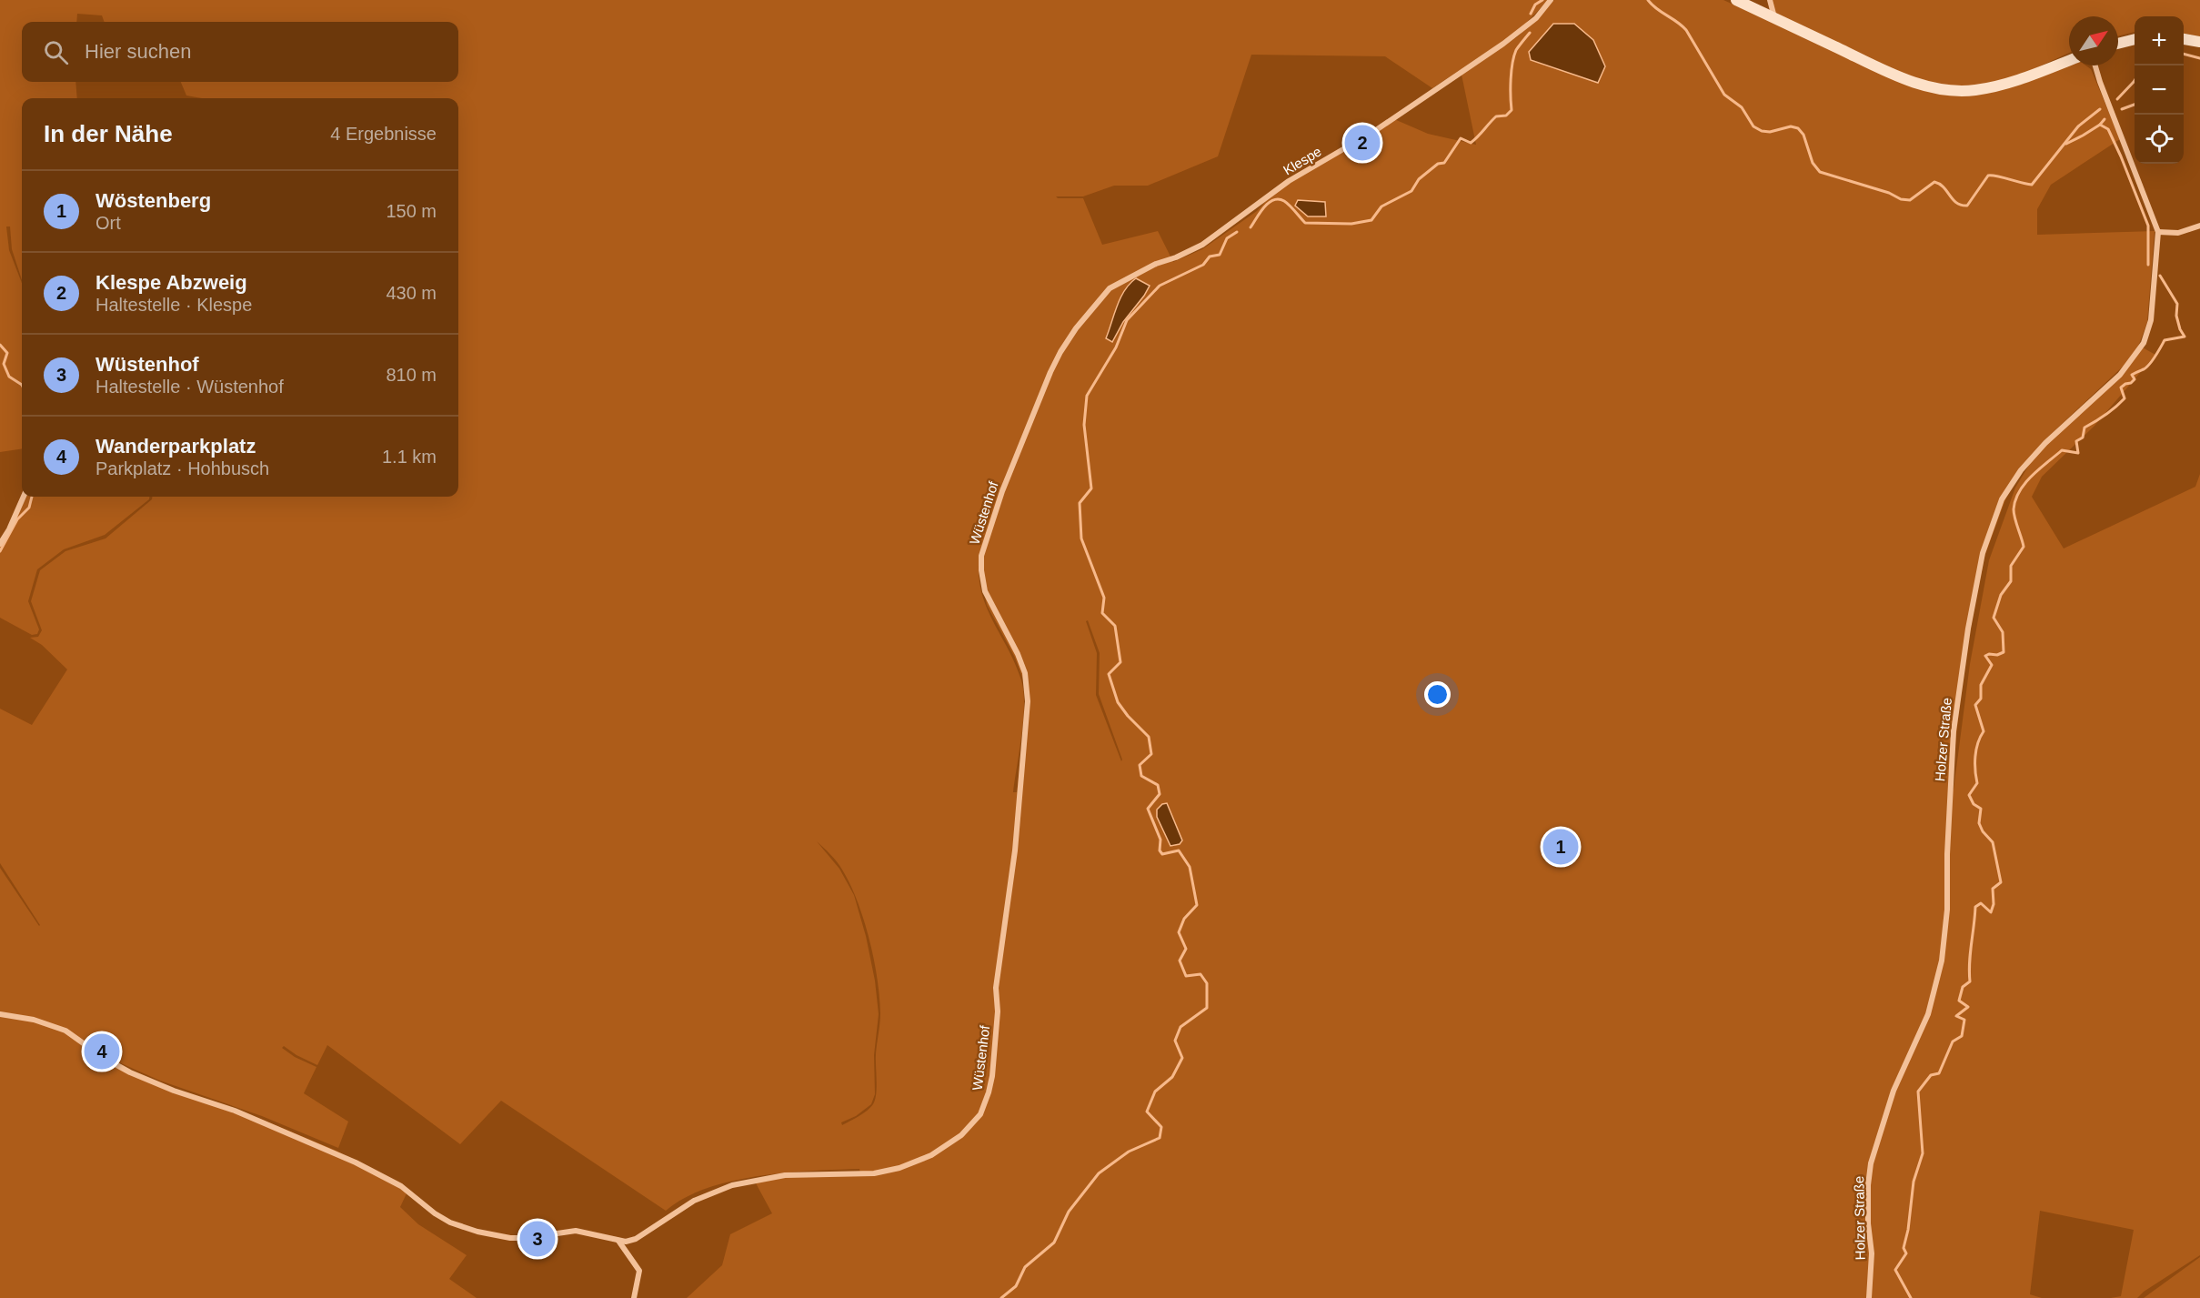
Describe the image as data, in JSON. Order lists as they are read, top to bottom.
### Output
{
  "streets": {
    "street": ["Klespe", "Wüstenhof", "Holzer Straße"]
  },
  "crossings": [
    ["Klespe", "Wüstenhof"]
  ],
  "north": "top right",
  "page": {
    "map_buttons": ["+", "−"],
    "search": "Hier suchen",
    "heading": ["In der Nähe", "4 Ergebnisse"],
    "pins": [
      "2",
      "1",
      "4",
      "3"
    ],
    "list": [
      {
        "mark": "1",
        "name": "Wöstenberg",
        "note": "Ort",
        "value": "150 m"
      },
      {
        "mark": "2",
        "name": "Klespe Abzweig",
        "note": "Haltestelle · Klespe",
        "value": "430 m"
      },
      {
        "mark": "3",
        "name": "Wüstenhof",
        "note": "Haltestelle · Wüstenhof",
        "value": "810 m"
      },
      {
        "mark": "4",
        "name": "Wanderparkplatz",
        "note": "Parkplatz · Hohbusch",
        "value": "1.1 km"
      }
    ]
  }
}
